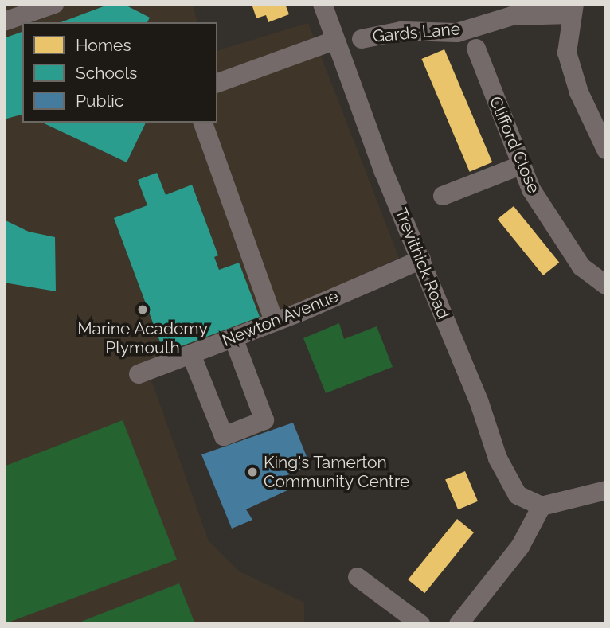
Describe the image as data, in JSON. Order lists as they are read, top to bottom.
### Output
{
  "streets": {
    "street": [
      "Gards Lane",
      "Clifford Close",
      "Trevithick Road",
      "Newton Avenue"
    ]
  },
  "crossings": [
    ["Trevithick Road", "Newton Avenue"]
  ],
  "places": ["Marine Academy Plymouth", "King's Tamerton Community Centre"],
  "legend": ["Homes", "Schools", "Public"]
}
